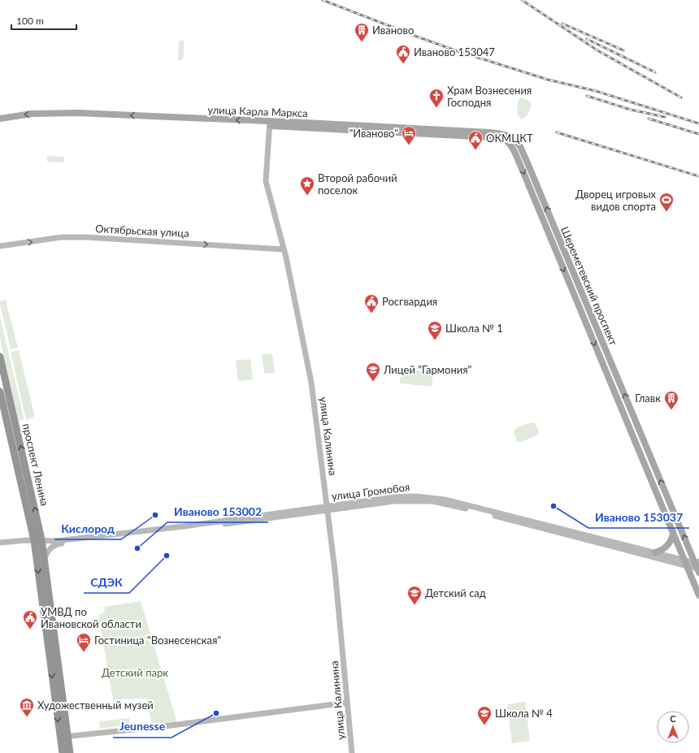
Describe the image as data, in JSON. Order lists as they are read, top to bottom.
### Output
{
  "streets": {
    "highway": ["проспект Ленина"],
    "main road": [
      "улица Карла Маркса",
      "Октябрьская улица",
      "Шереметевский проспект",
      "улица Калинина",
      "улица Громобоя"
    ]
  },
  "crossings": [
    ["улица Карла Маркса", "Шереметевский проспект"],
    ["улица Карла Маркса", "улица Калинина"],
    ["Октябрьская улица", "улица Калинина"],
    ["Шереметевский проспект", "улица Громобоя"],
    ["улица Калинина", "улица Громобоя"],
    ["проспект Ленина", "улица Громобоя"]
  ],
  "one_way": ["улица Карла Маркса", "Октябрьская улица"],
  "parks": ["Детский парк"],
  "places": {
    "building": ["Иваново", "Главк"],
    "public building": [
      "Иваново 153047",
      "ОКМЦКТ",
      "Росгвардия",
      "УМВД по Ивановской области"
    ],
    "church": ["Храм Вознесения Господня"],
    "hotel": ["\"Иваново\"", "Гостиница \"Вознесенская\""],
    "place": ["Второй рабочий поселок"],
    "sports": ["Дворец игровых видов спорта"],
    "school or university": [
      "Школа № 1",
      "Лицей \"Гармония\"",
      "Детский сад",
      "Школа № 4"
    ],
    "other": [
      "Иваново 153037",
      "Кислород",
      "Иваново 153002",
      "СДЭК",
      "Jeunesse"
    ],
    "museum": ["Художественный музей"]
  },
  "scale_bar": "100 m",
  "north": "top"
}
